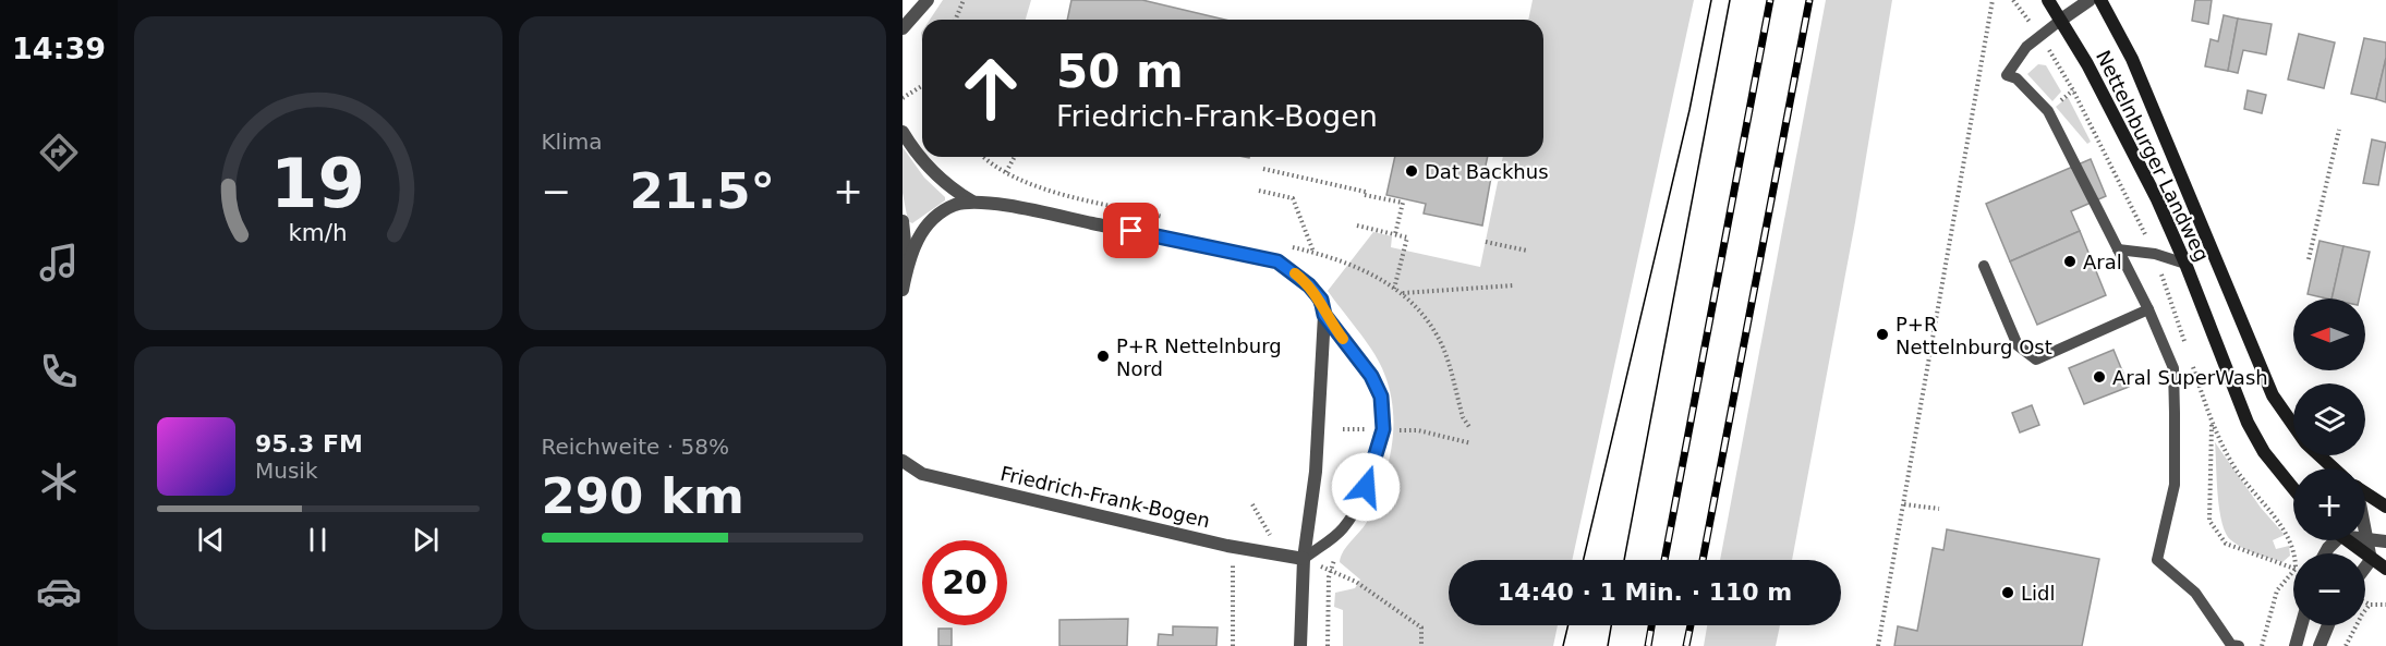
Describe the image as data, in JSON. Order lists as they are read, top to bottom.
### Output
{
  "streets": {
    "main road": ["Nettelnburger Landweg"],
    "street": ["Friedrich-Frank-Bogen"]
  },
  "places": [
    "Dat Backhus",
    "Aral",
    "P+R Nettelnburg Ost",
    "P+R Nettelnburg Nord",
    "Aral SuperWash",
    "Lidl"
  ],
  "north": "left",
  "page": {
    "tabs": "14:39",
    "tile": [
      "Klima",
      ["Reichweite · 58%", "290 km"]
    ],
    "turn": ["50 m", "Friedrich-Frank-Bogen"],
    "heat": ["−", "21.5°", "+"],
    "map_buttons": ["+", "−"],
    "song": ["95.3 FM", "Musik"],
    "limit": "20",
    "trip": "14:40 · 1 Min. · 110 m",
    "gauge": ["19", "km/h"]
  }
}
